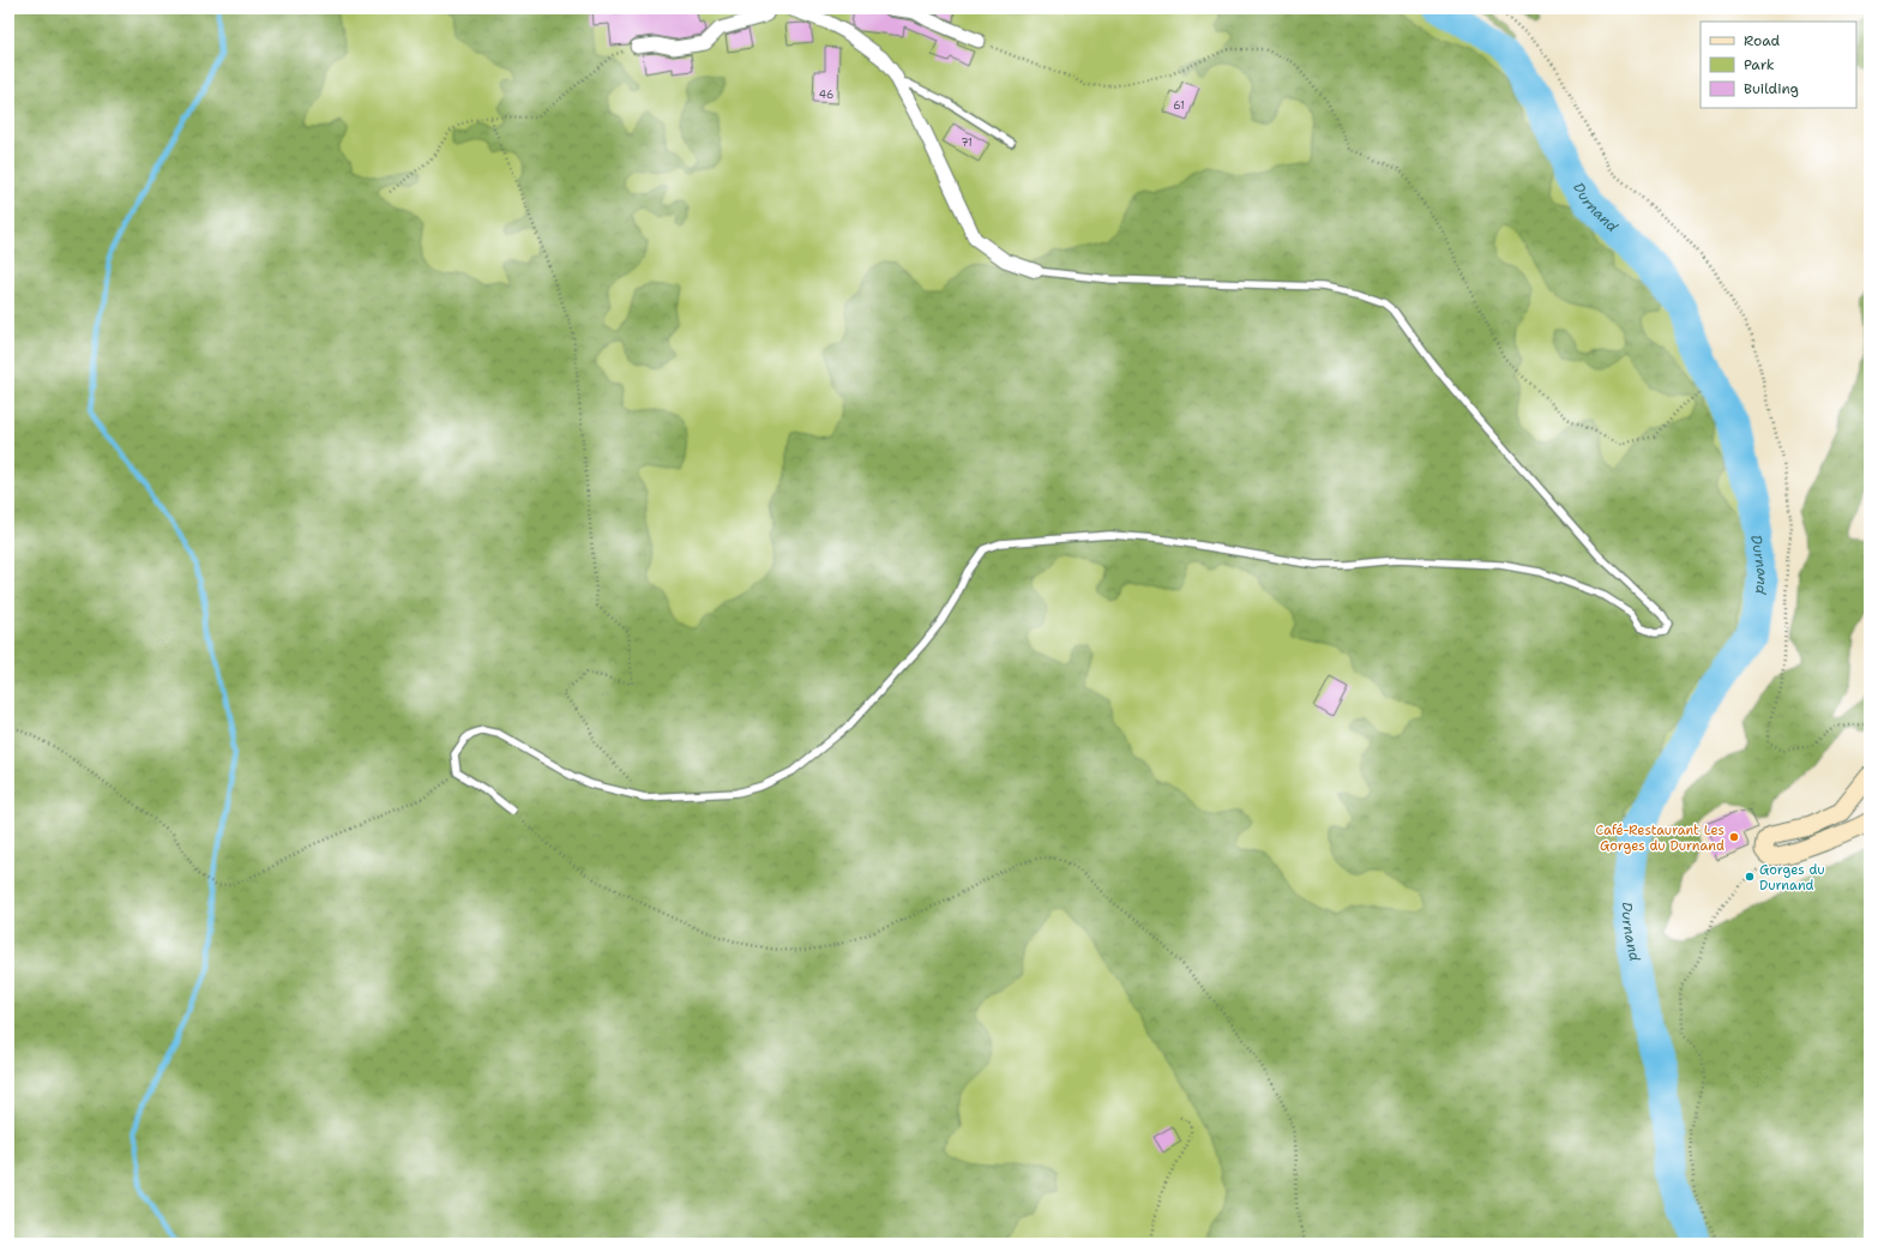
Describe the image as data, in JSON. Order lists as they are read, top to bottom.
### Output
{
  "water": ["Durnand"],
  "places": ["Café-Restaurant Les Gorges du Durnand", "Gorges du Durnand"],
  "house_numbers": ["46", "61", "71"],
  "legend": ["Road", "Park", "Building"]
}
